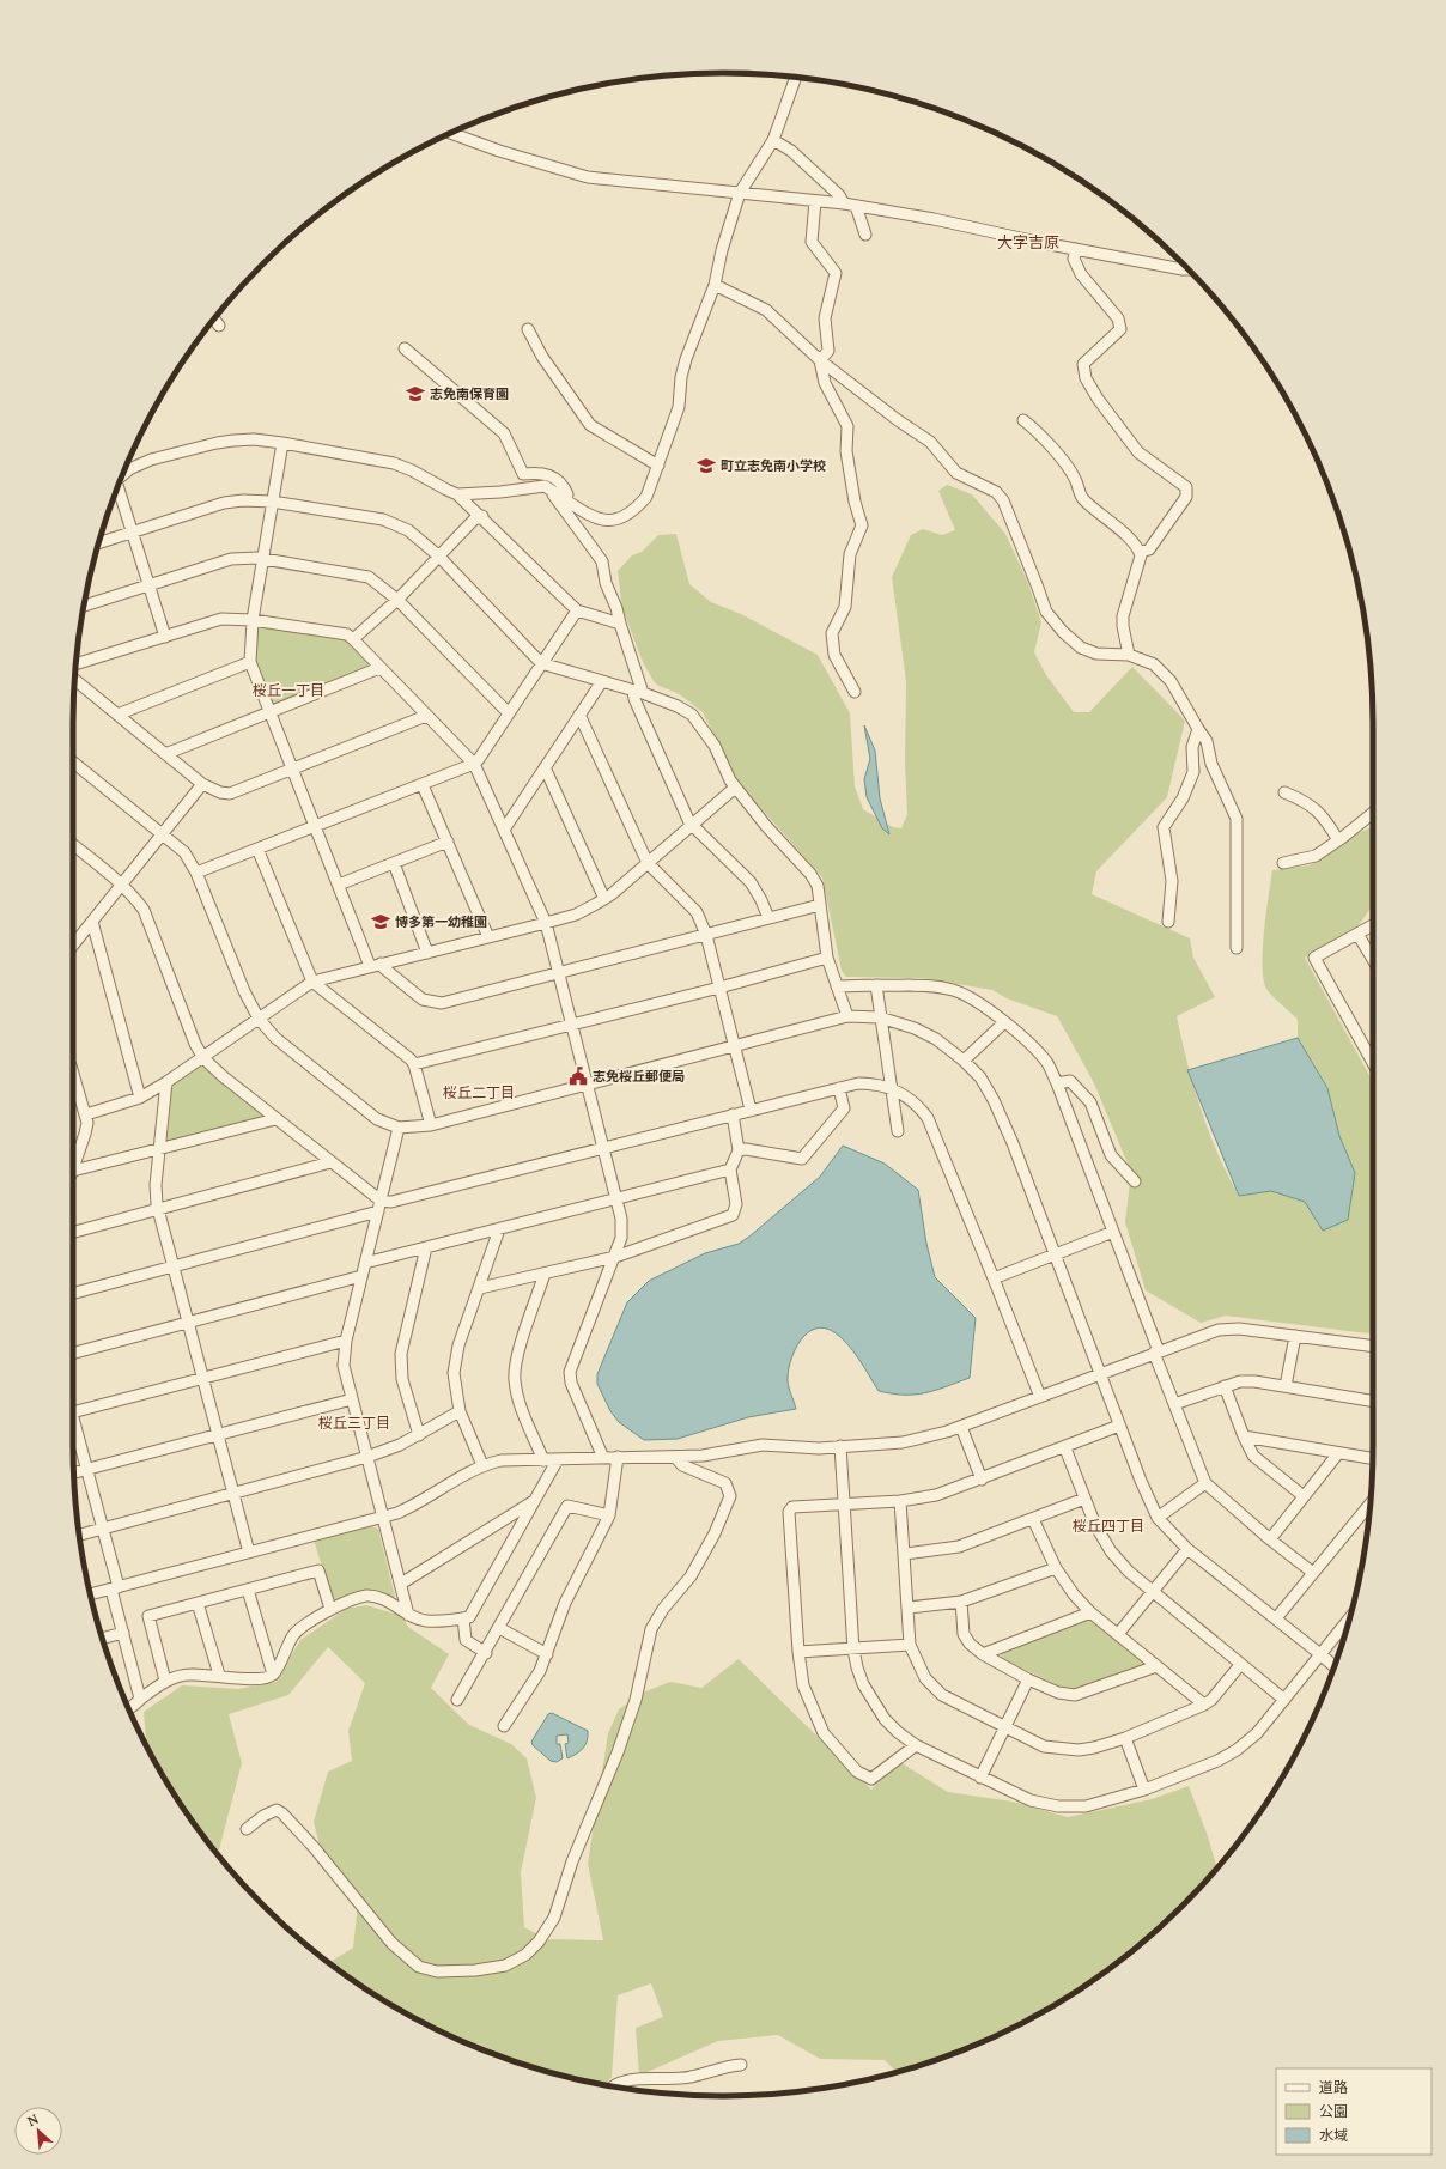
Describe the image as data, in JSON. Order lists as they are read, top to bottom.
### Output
{
  "districts": [
    "大字吉原",
    "桜丘一丁目",
    "桜丘二丁目",
    "桜丘三丁目",
    "桜丘四丁目"
  ],
  "places": {
    "school or university": ["志免南保育園", "町立志免南小学校", "博多第一幼稚園"],
    "public building": ["志免桜丘郵便局"]
  },
  "legend": ["道路", "公園", "水域"],
  "north": "top left"
}
